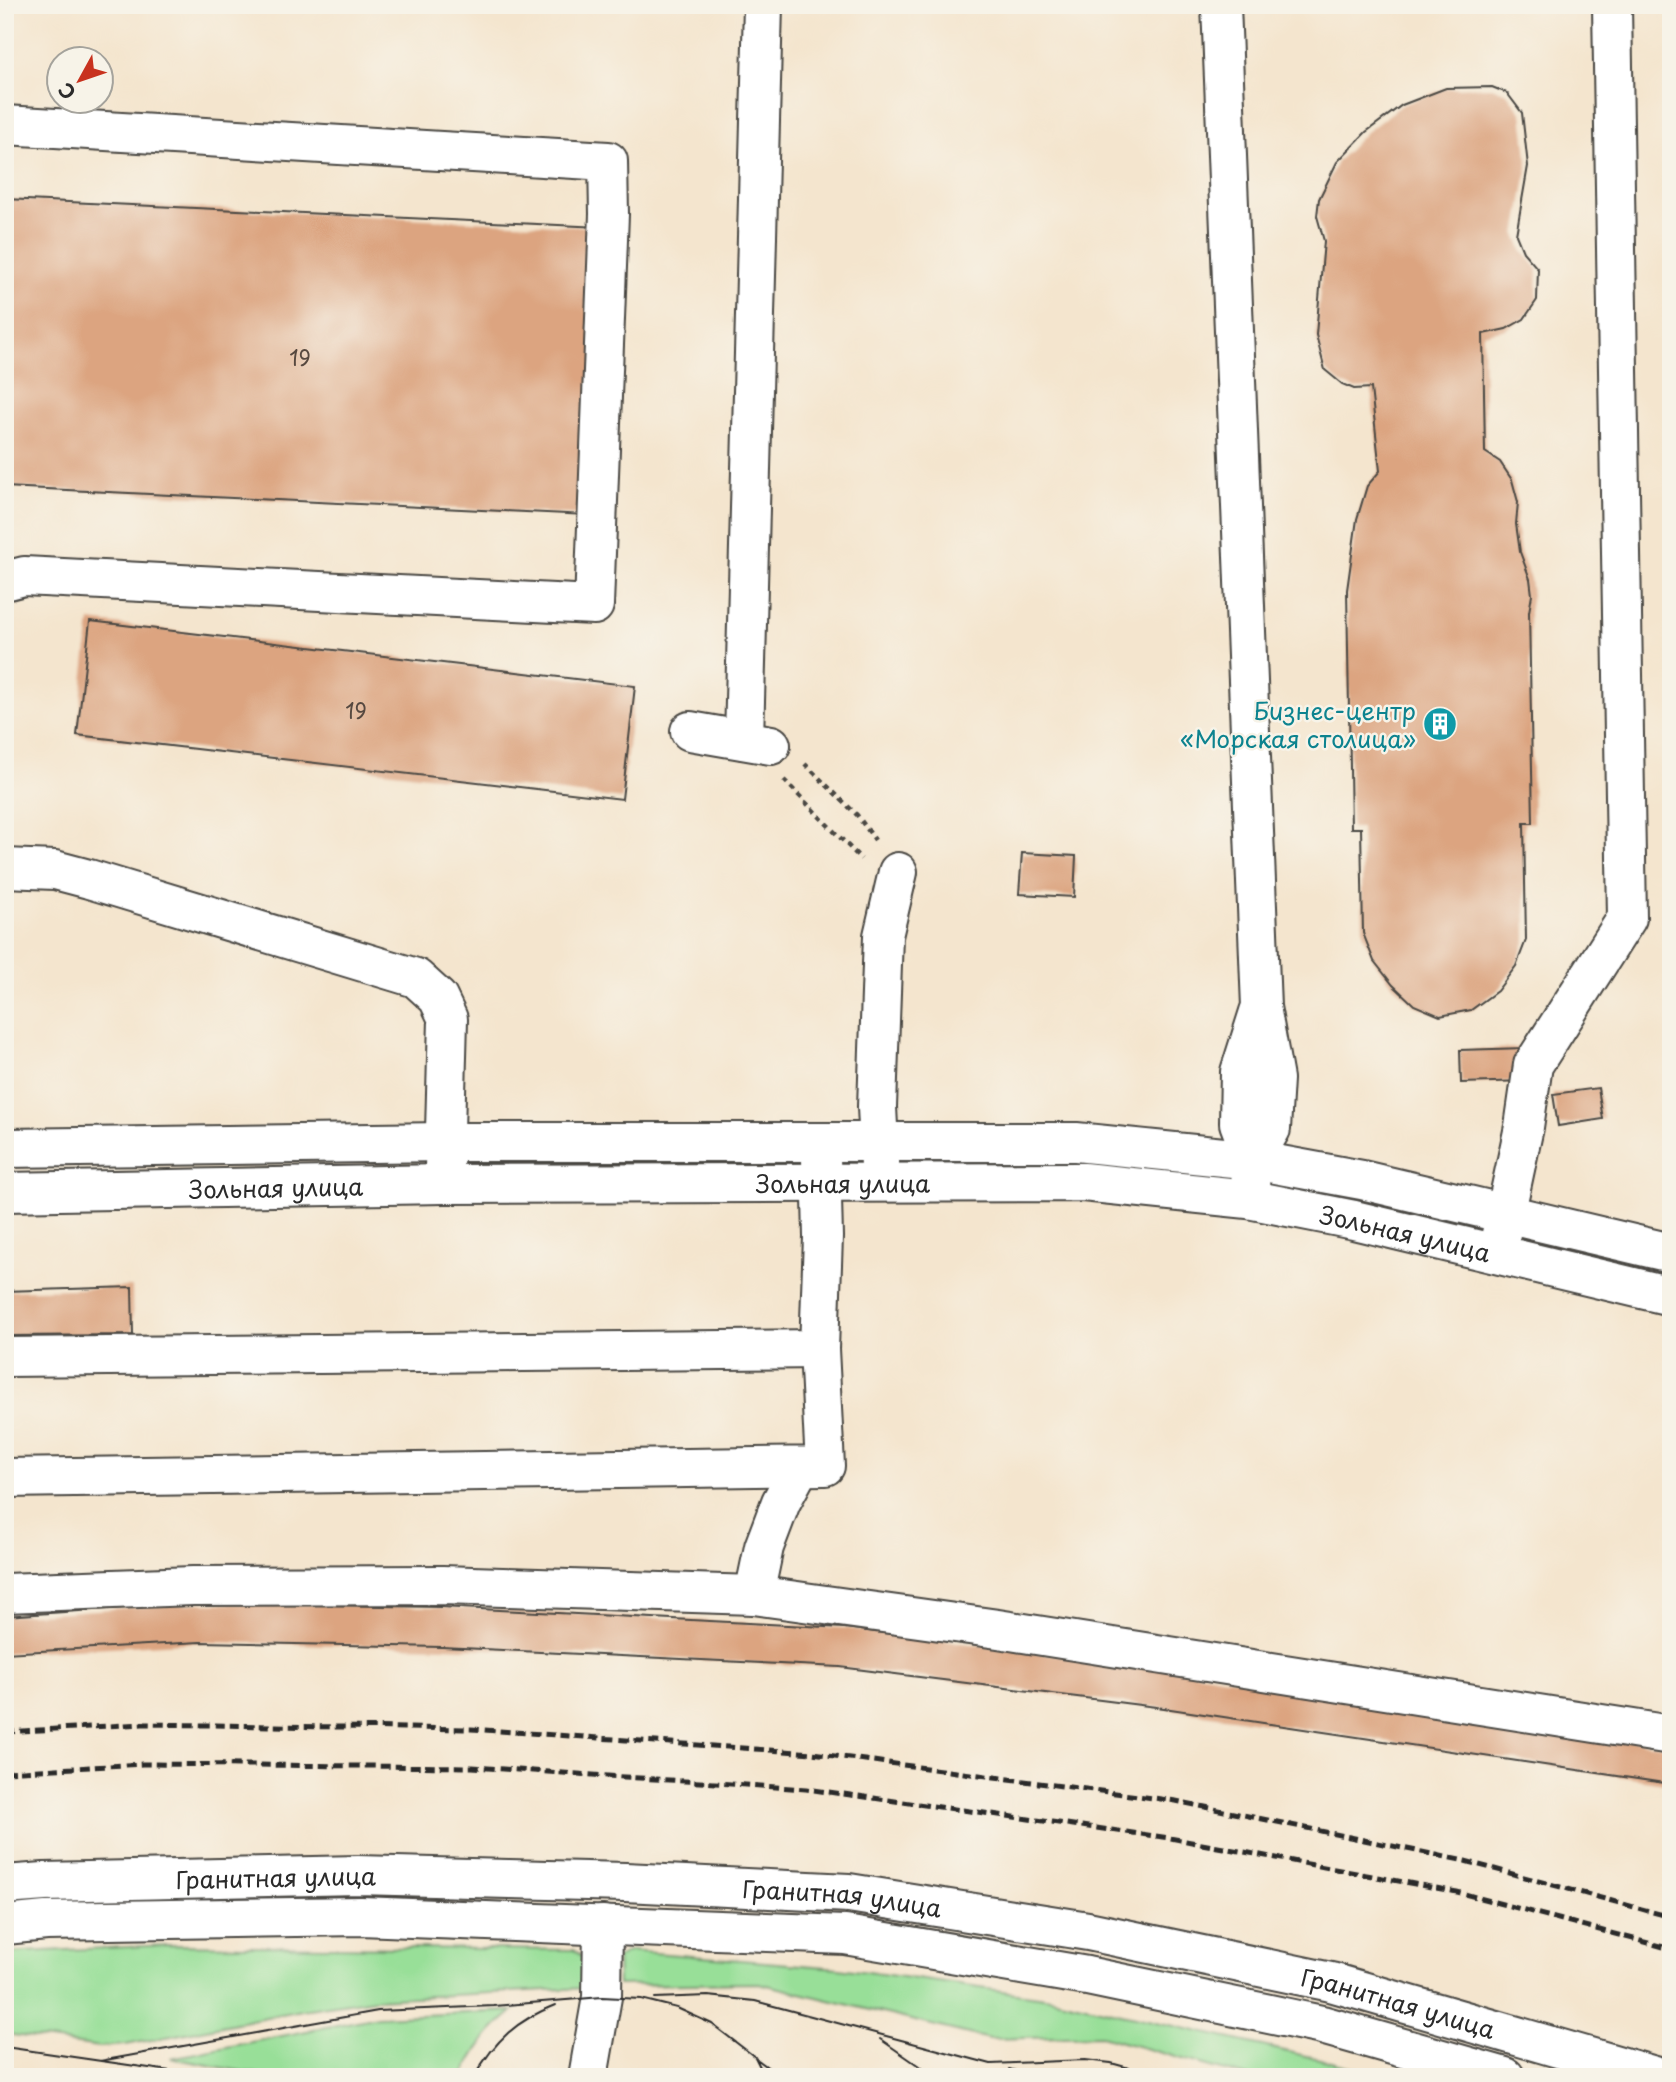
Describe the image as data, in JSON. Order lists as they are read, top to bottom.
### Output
{
  "streets": {
    "street": ["Зольная улица", "Гранитная улица"]
  },
  "places": {
    "building": ["Бизнес-центр «Морская столица»"]
  },
  "house_numbers": ["19", "19"],
  "north": "bottom left"
}
